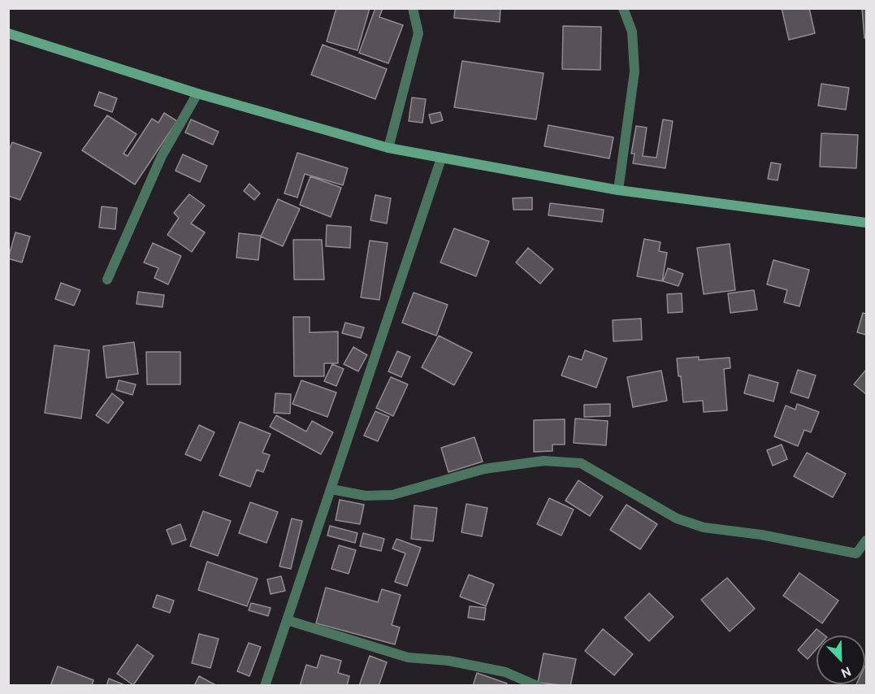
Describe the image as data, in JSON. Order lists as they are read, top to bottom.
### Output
{
  "north": "bottom right"
}
